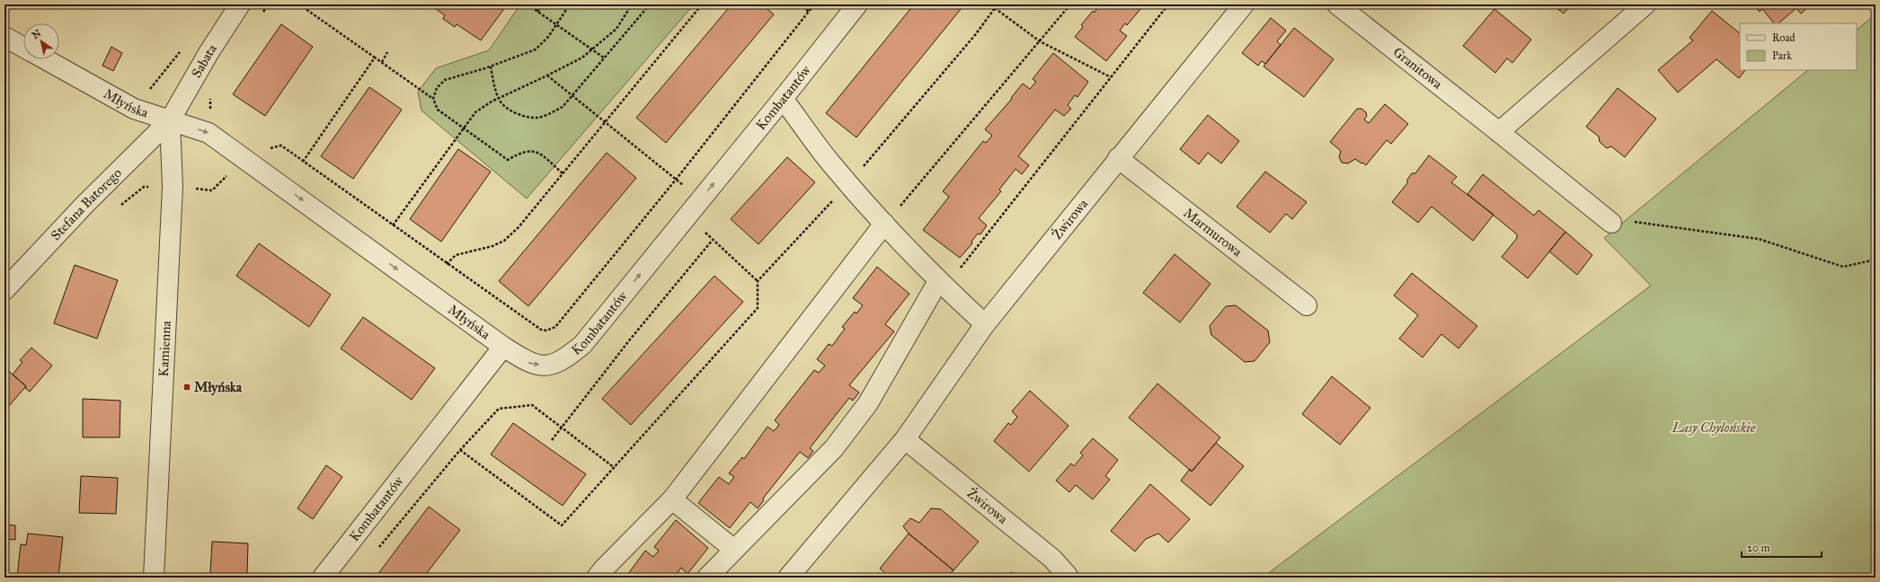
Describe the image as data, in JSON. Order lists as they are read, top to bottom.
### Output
{
  "streets": {
    "street": [
      "Sabata",
      "Granitowa",
      "Kombatantów",
      "Młyńska",
      "Stefana Batorego",
      "Żwirowa",
      "Marmurowa",
      "Kamienna"
    ]
  },
  "crossings": [
    ["Sabata", "Młyńska"],
    ["Sabata", "Stefana Batorego"],
    ["Sabata", "Kamienna"],
    ["Kombatantów", "Młyńska"],
    ["Młyńska", "Stefana Batorego"],
    ["Młyńska", "Kamienna"],
    ["Stefana Batorego", "Kamienna"],
    ["Żwirowa", "Marmurowa"]
  ],
  "one_way": ["Młyńska"],
  "parks": ["Lasy Chylońskie"],
  "places": {
    "transit": ["Młyńska"]
  },
  "legend": ["Road", "Park"],
  "scale_bar": "20 m",
  "north": "top left"
}
